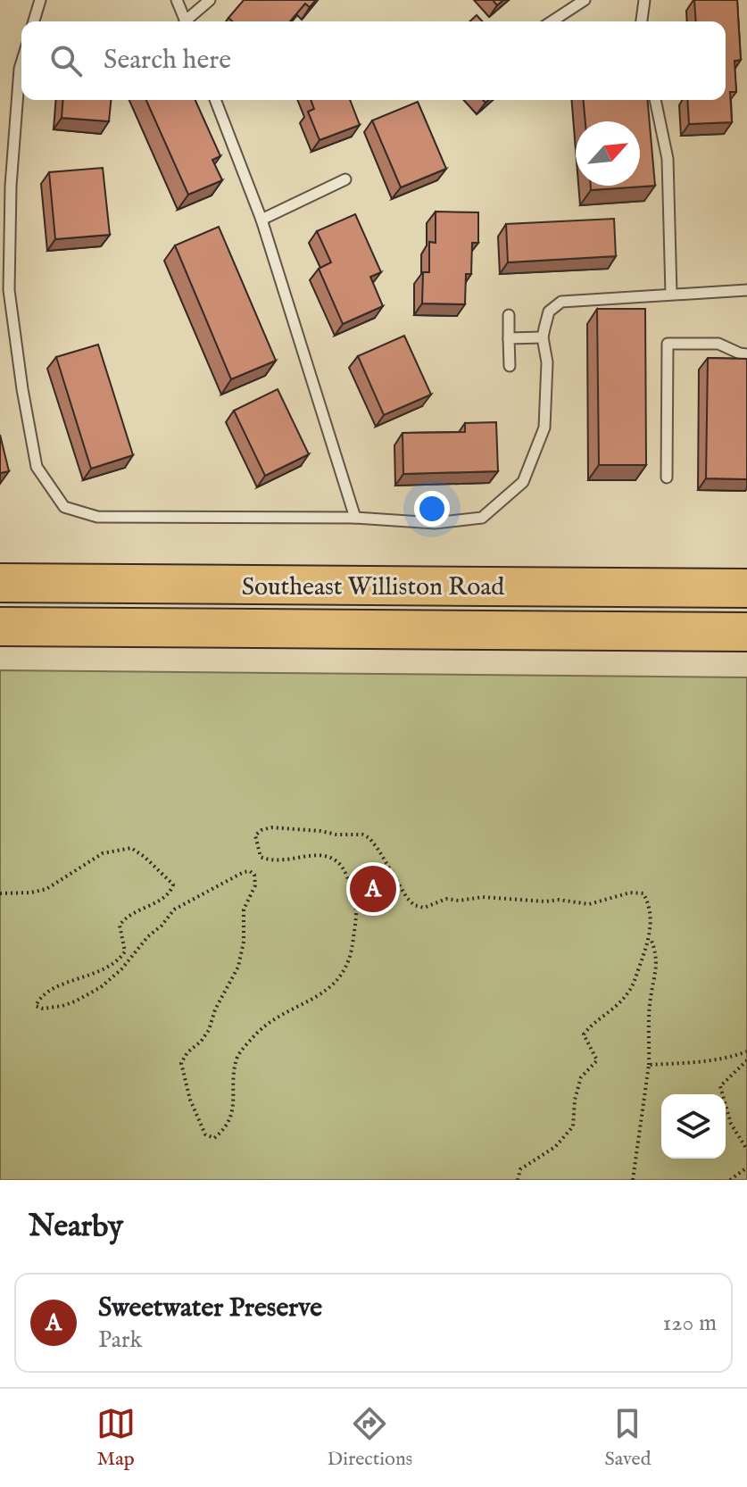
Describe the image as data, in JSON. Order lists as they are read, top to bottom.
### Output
{
  "streets": {
    "highway": ["Southeast Williston Road"]
  },
  "north": "top right",
  "page": {
    "search": "Search here",
    "pins": "A",
    "heading": "Nearby",
    "list": [
      {
        "mark": "A",
        "name": "Sweetwater Preserve",
        "note": "Park",
        "value": "120 m"
      }
    ],
    "nav": ["Map", "Directions", "Saved"]
  }
}
